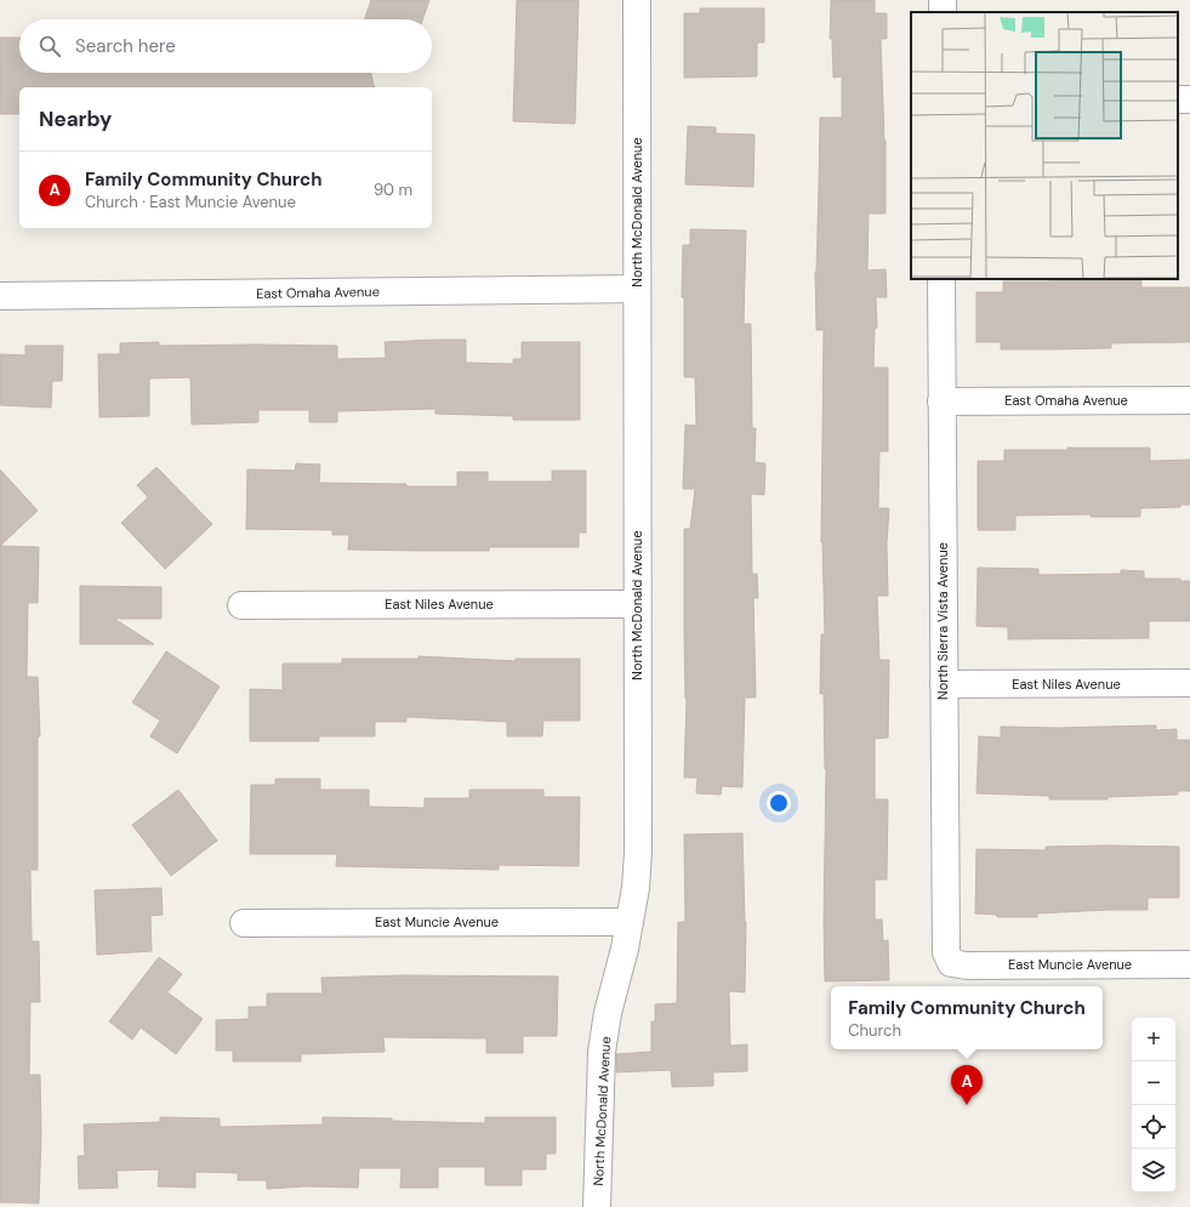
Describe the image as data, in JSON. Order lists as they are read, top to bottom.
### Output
{
  "streets": {
    "street": [
      "North McDonald Avenue",
      "East Omaha Avenue",
      "East Niles Avenue",
      "North Sierra Vista Avenue",
      "East Muncie Avenue"
    ]
  },
  "crossings": [
    ["North McDonald Avenue", "East Omaha Avenue"],
    ["North McDonald Avenue", "East Niles Avenue"],
    ["North McDonald Avenue", "East Muncie Avenue"],
    ["East Omaha Avenue", "North Sierra Vista Avenue"],
    ["East Niles Avenue", "North Sierra Vista Avenue"],
    ["North Sierra Vista Avenue", "East Muncie Avenue"]
  ],
  "page": {
    "search": "Search here",
    "heading": "Nearby",
    "list": [
      {
        "mark": "A",
        "name": "Family Community Church",
        "note": "Church · East Muncie Avenue",
        "value": "90 m"
      }
    ],
    "popup": ["Family Community Church", "Church"],
    "map_buttons": ["+", "−"],
    "pins": "A"
  }
}
